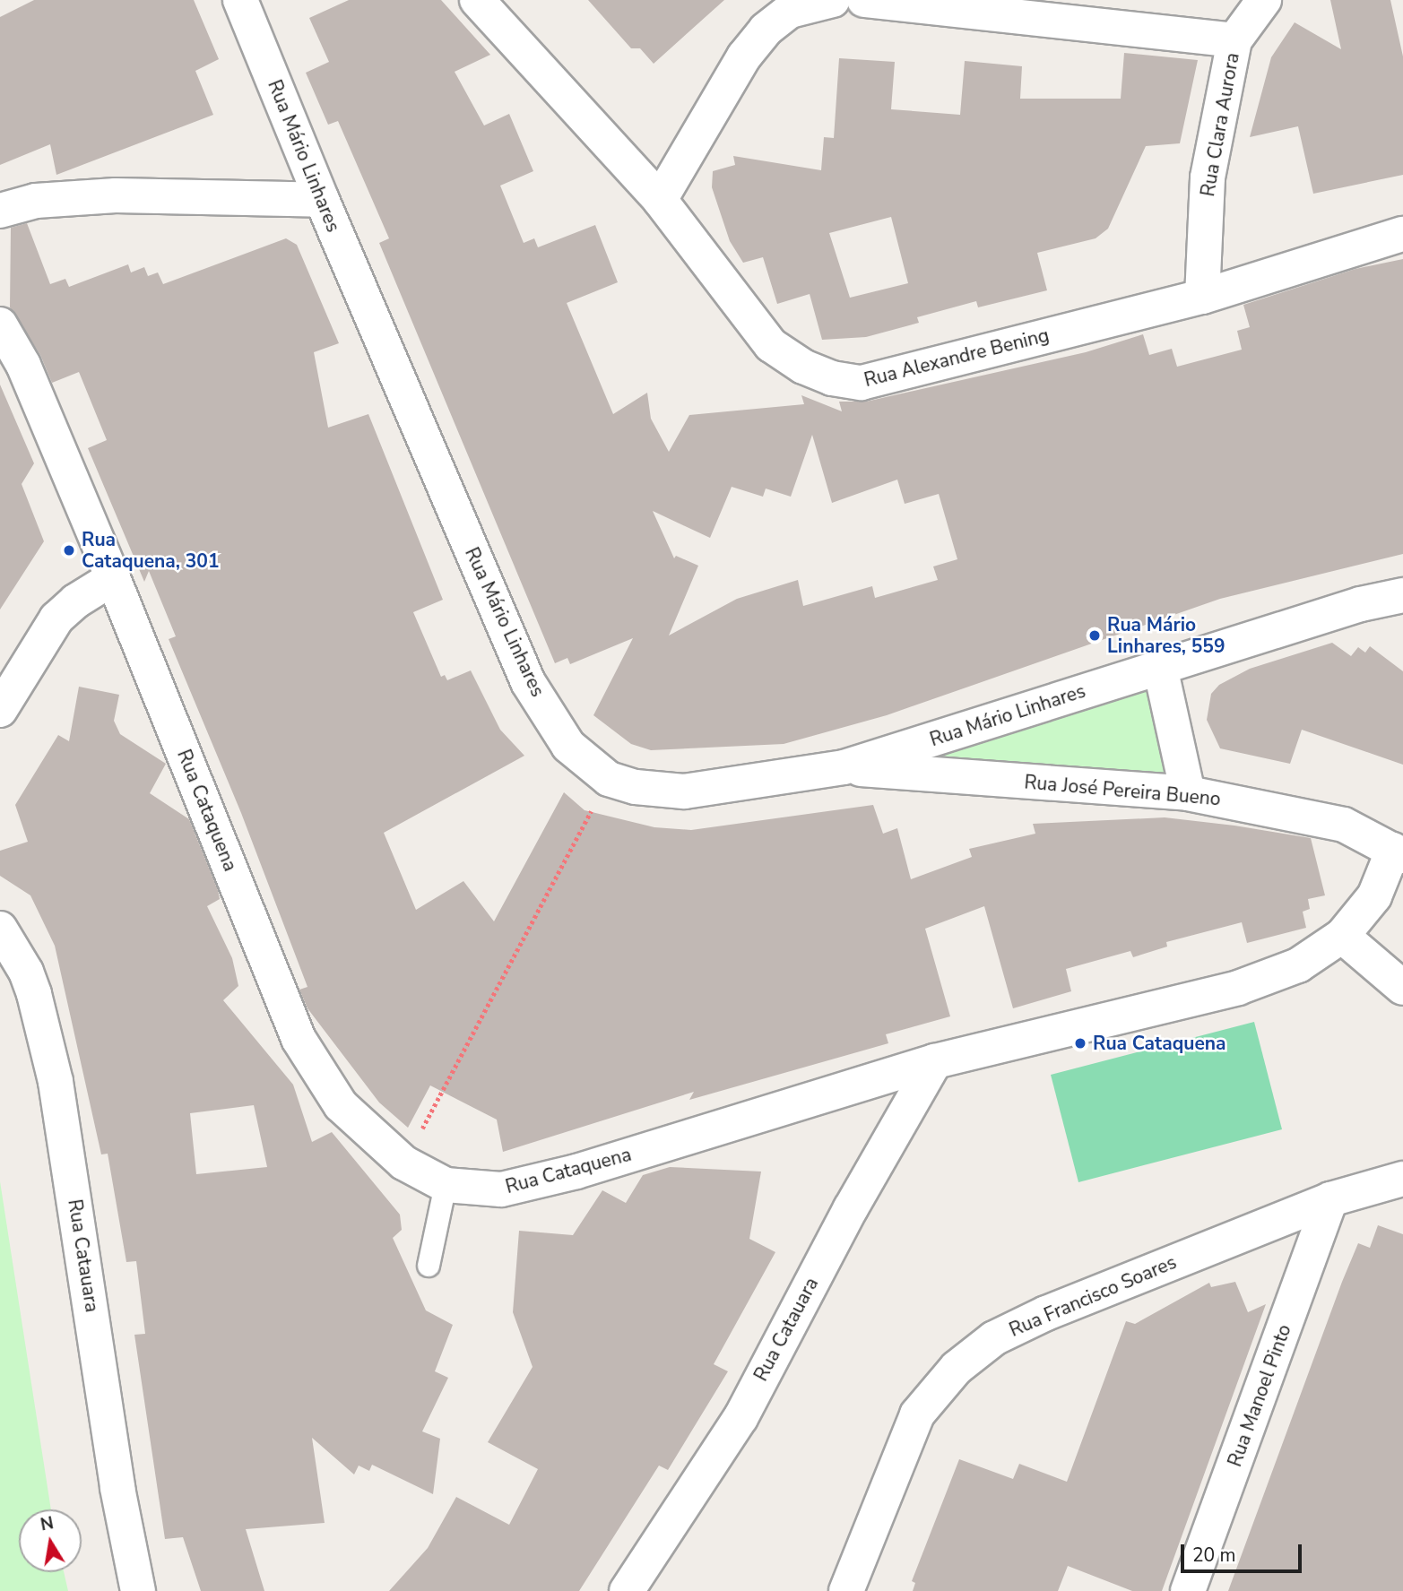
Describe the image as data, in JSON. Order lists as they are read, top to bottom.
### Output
{
  "streets": {
    "street": [
      "Rua Clara Aurora",
      "Rua Mário Linhares",
      "Rua Alexandre Bening",
      "Rua José Pereira Bueno",
      "Rua Cataquena",
      "Rua Catauara",
      "Rua Francisco Soares",
      "Rua Manoel Pinto"
    ]
  },
  "crossings": [
    ["Rua Clara Aurora", "Rua Alexandre Bening"],
    ["Rua Mário Linhares", "Rua José Pereira Bueno"],
    ["Rua José Pereira Bueno", "Rua Cataquena"],
    ["Rua Cataquena", "Rua Catauara"],
    ["Rua Francisco Soares", "Rua Manoel Pinto"]
  ],
  "places": ["Rua Cataquena, 301", "Rua Mário Linhares, 559", "Rua Cataquena"],
  "scale_bar": "20 m",
  "north": "top"
}
